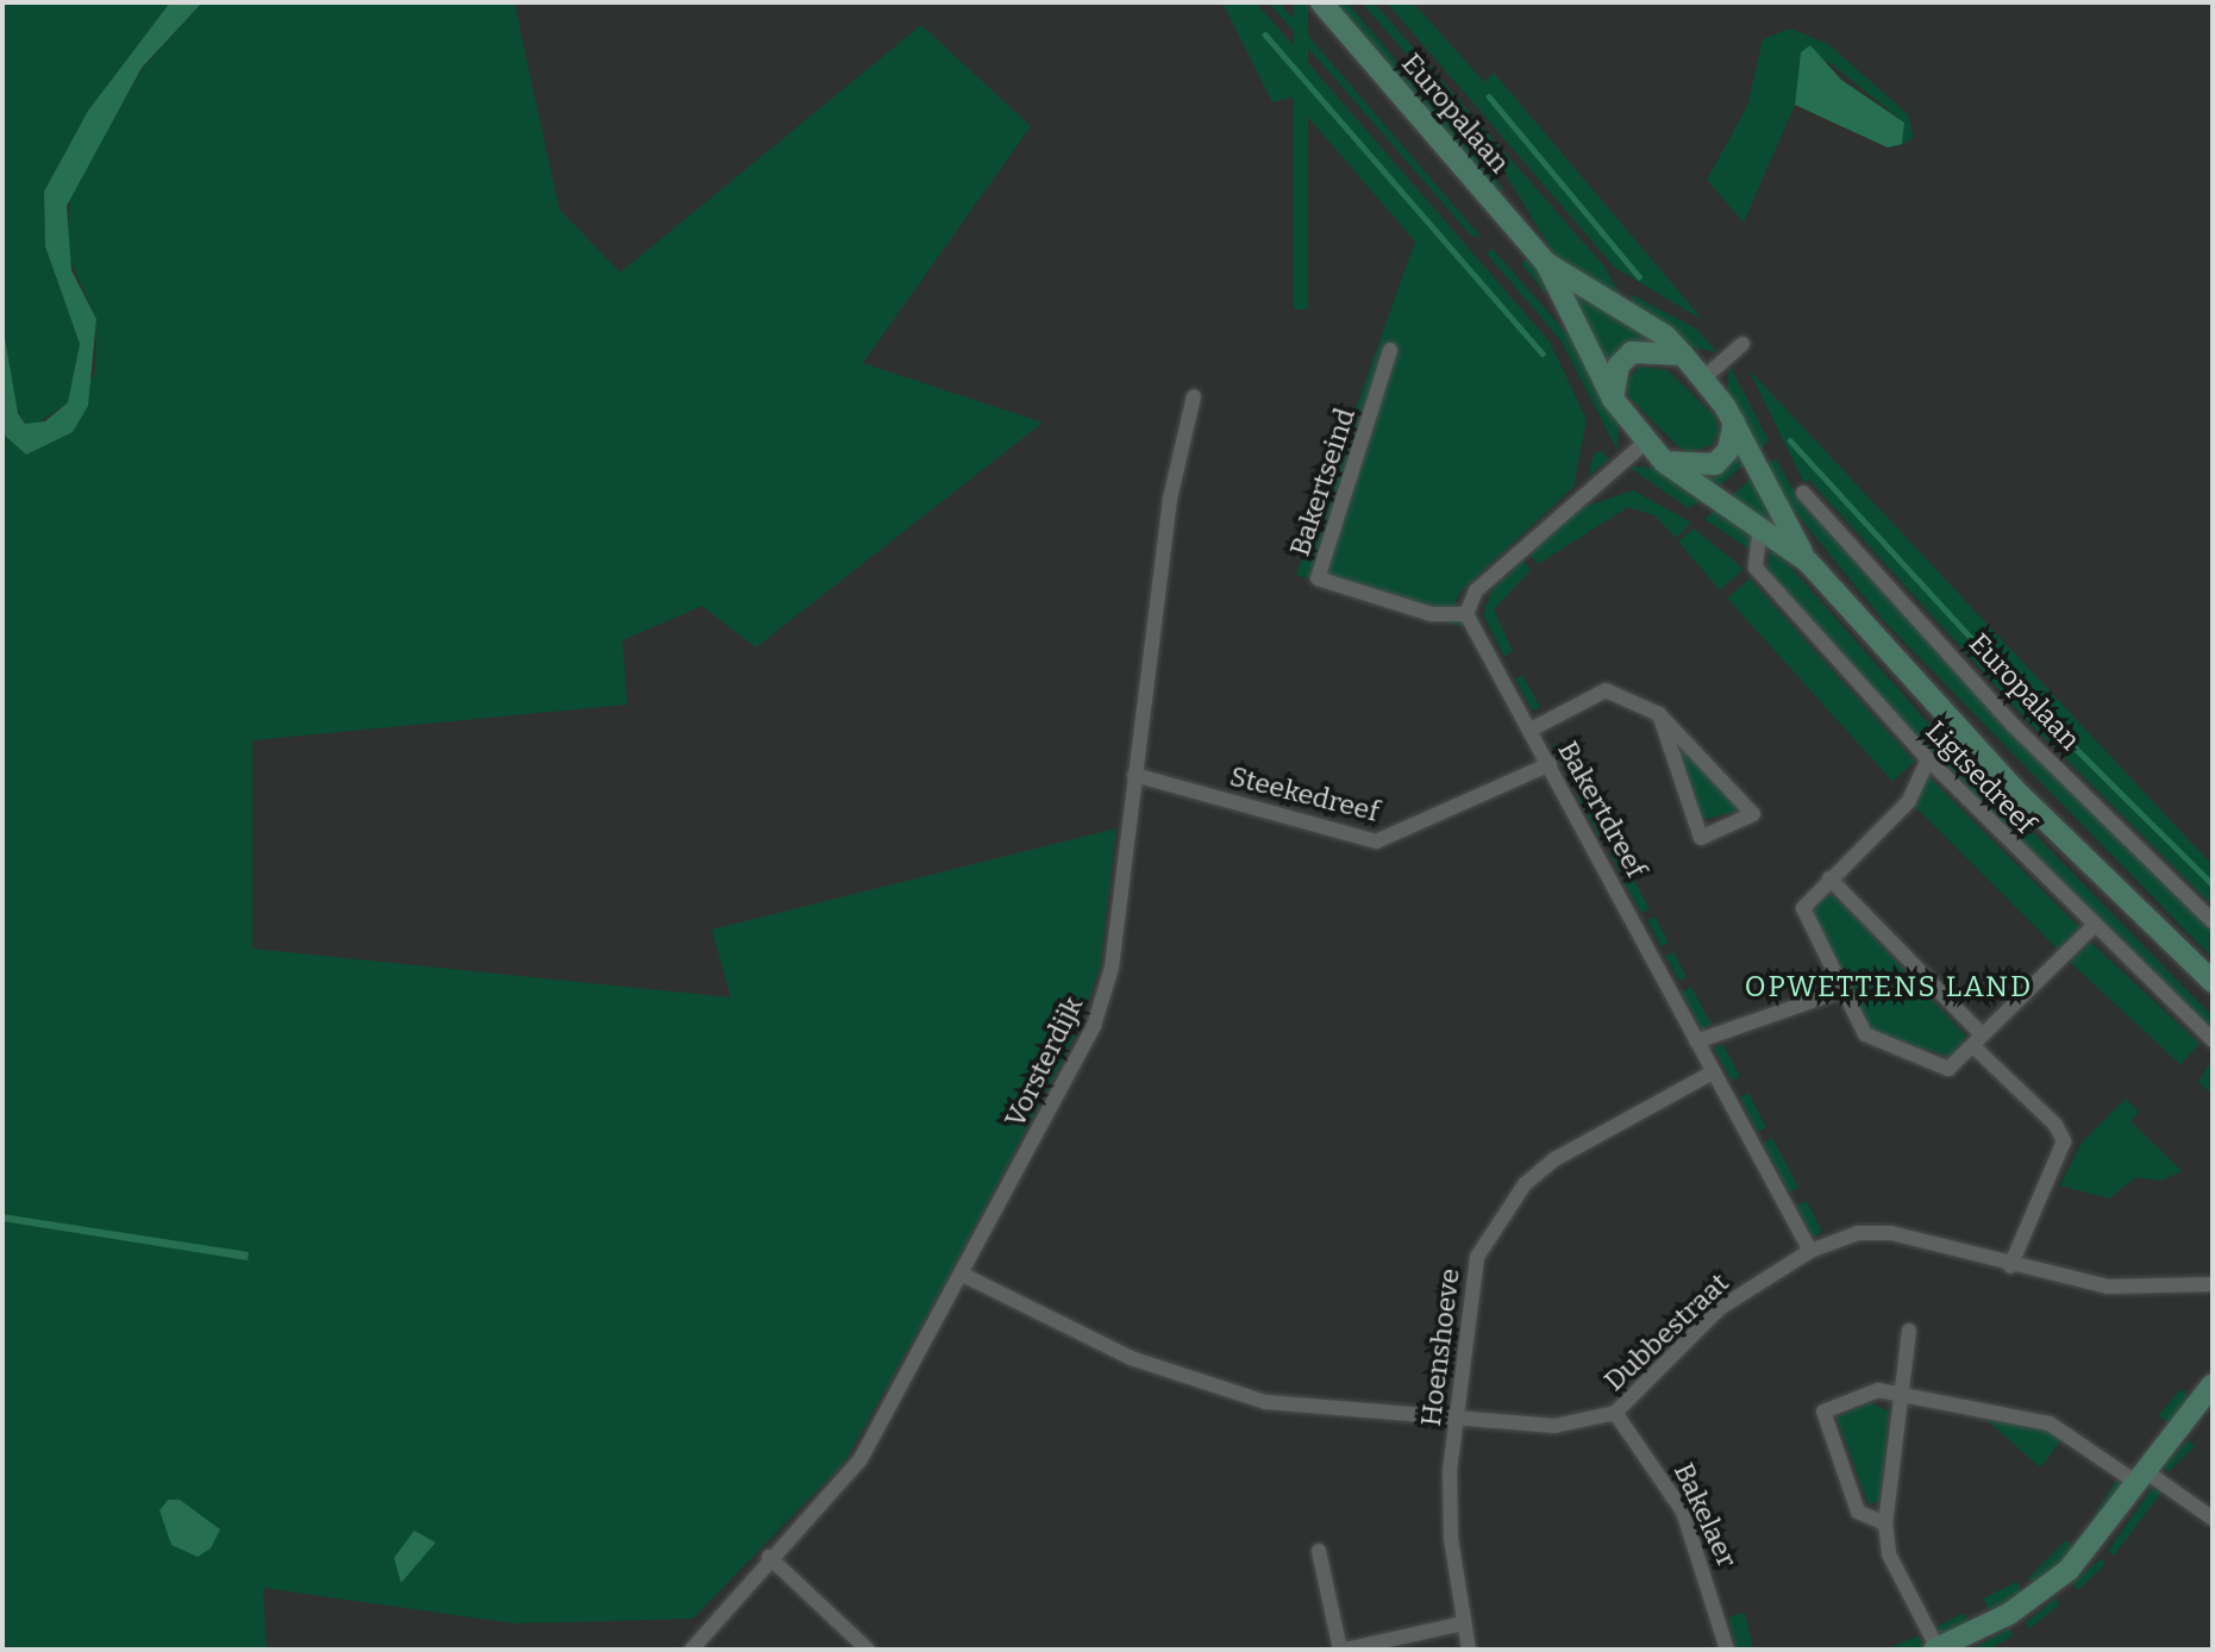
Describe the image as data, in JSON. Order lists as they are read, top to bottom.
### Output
{
  "streets": {
    "main road": ["Europalaan"],
    "street": [
      "Bakertseind",
      "Ligtsedreef",
      "Steekedreef",
      "Bakertdreef",
      "Vorsterdijk",
      "Dubbestraat",
      "Hoenshoeve",
      "Bakelaer"
    ]
  },
  "crossings": [
    ["Bakertseind", "Bakertdreef"],
    ["Steekedreef", "Bakertdreef"],
    ["Steekedreef", "Vorsterdijk"],
    ["Bakertdreef", "Dubbestraat"],
    ["Bakertdreef", "Hoenshoeve"],
    ["Vorsterdijk", "Dubbestraat"],
    ["Dubbestraat", "Hoenshoeve"],
    ["Dubbestraat", "Bakelaer"]
  ],
  "districts": ["OPWETTENS LAND"]
}
